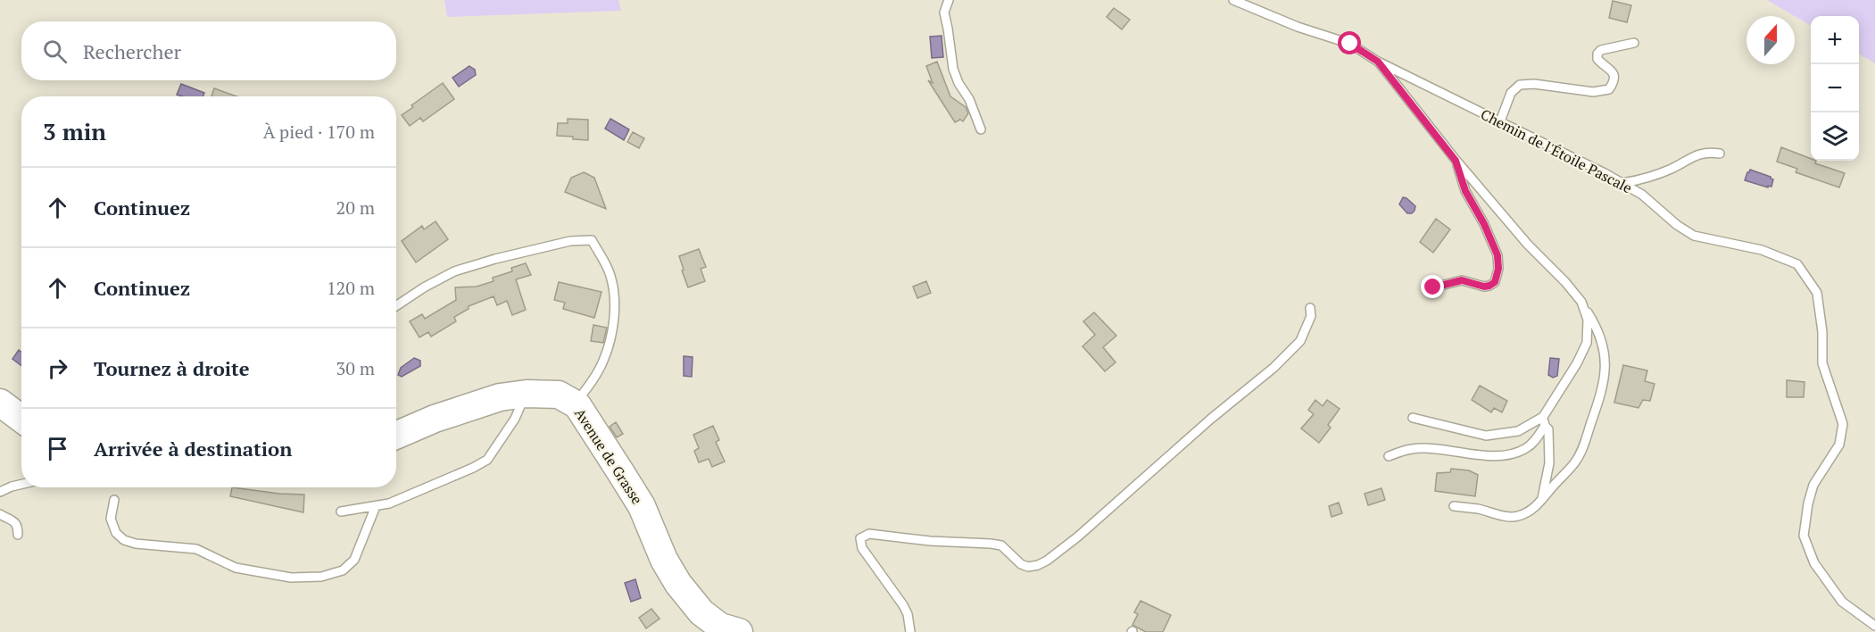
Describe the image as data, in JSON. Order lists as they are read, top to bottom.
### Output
{
  "streets": {
    "main road": ["Avenue de Grasse"],
    "lane": ["Chemin de l'Étoile Pascale"]
  },
  "north": "top",
  "page": {
    "map_buttons": ["+", "−"],
    "search": "Rechercher",
    "heading": ["3 min", "À pied · 170 m"],
    "list": [
      ["Continuez", "20 m"],
      ["Continuez", "120 m"],
      ["Tournez à droite", "30 m"],
      "Arrivée à destination"
    ]
  }
}
